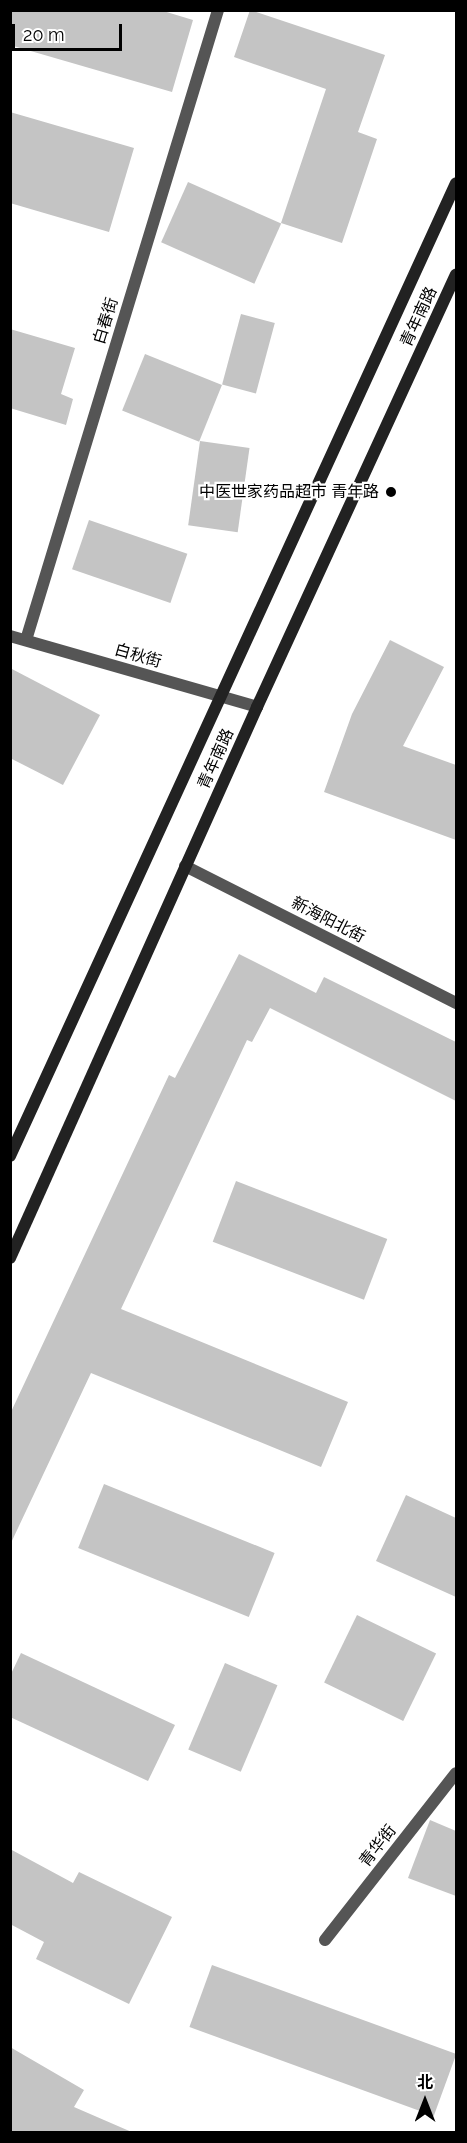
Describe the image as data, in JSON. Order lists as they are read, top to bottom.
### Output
{
  "streets": {
    "main road": ["青年南路"],
    "street": [
      "白春街",
      "白秋街",
      "新海阳北街",
      "青华街"
    ]
  },
  "crossings": [
    ["青年南路", "白秋街"],
    ["青年南路", "新海阳北街"],
    ["白春街", "白秋街"]
  ],
  "places": ["中医世家药品超市 青年路"],
  "scale_bar": "20 m",
  "north": "top"
}
